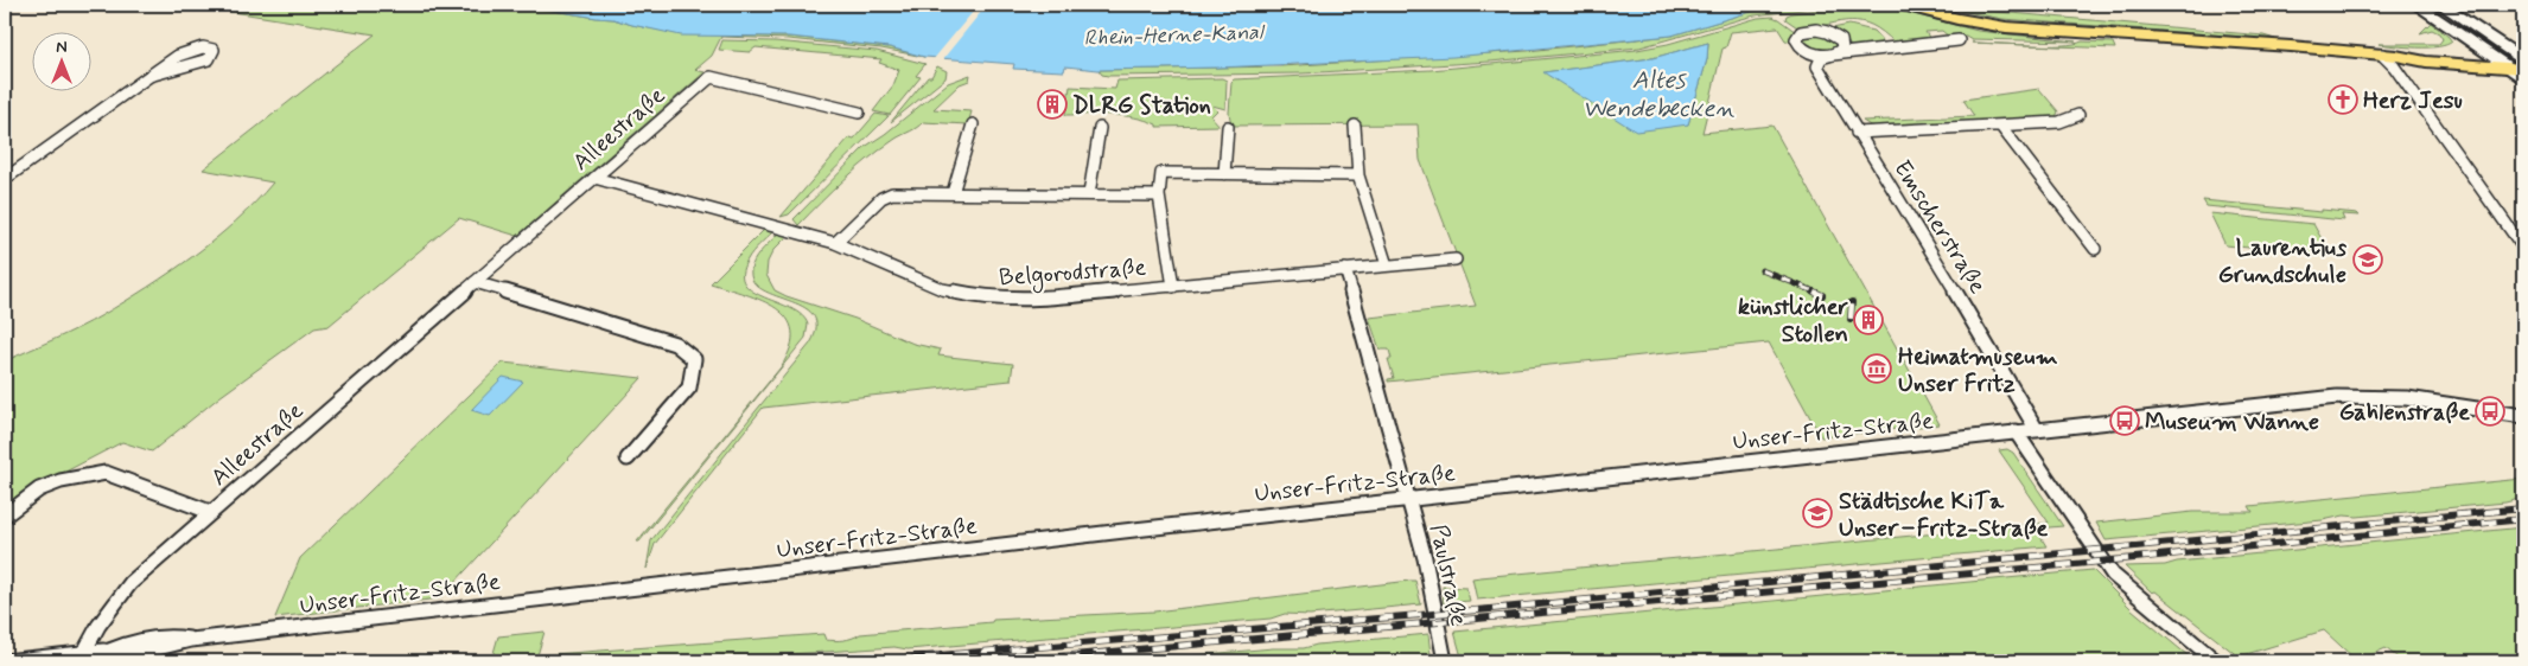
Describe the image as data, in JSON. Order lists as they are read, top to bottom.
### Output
{
  "streets": {
    "street": [
      "Alleestraße",
      "Emscherstraße",
      "Belgorodstraße",
      "Unser-Fritz-Straße",
      "Paulstraße"
    ]
  },
  "crossings": [
    ["Alleestraße", "Belgorodstraße"],
    ["Alleestraße", "Unser-Fritz-Straße"],
    ["Emscherstraße", "Unser-Fritz-Straße"],
    ["Unser-Fritz-Straße", "Paulstraße"]
  ],
  "water": ["Rhein-Herne-Kanal", "Altes Wendebecken"],
  "places": {
    "church": ["Herz Jesu"],
    "building": ["DLRG Station", "künstlicher Stollen"],
    "school or university": ["Laurentius Grundschule", "Städtische KiTa Unser–Fritz-Straße"],
    "museum": ["Heimatmuseum Unser Fritz"],
    "bus stop": ["Gahlenstraße", "Museum Wanne"]
  },
  "north": "top"
}
